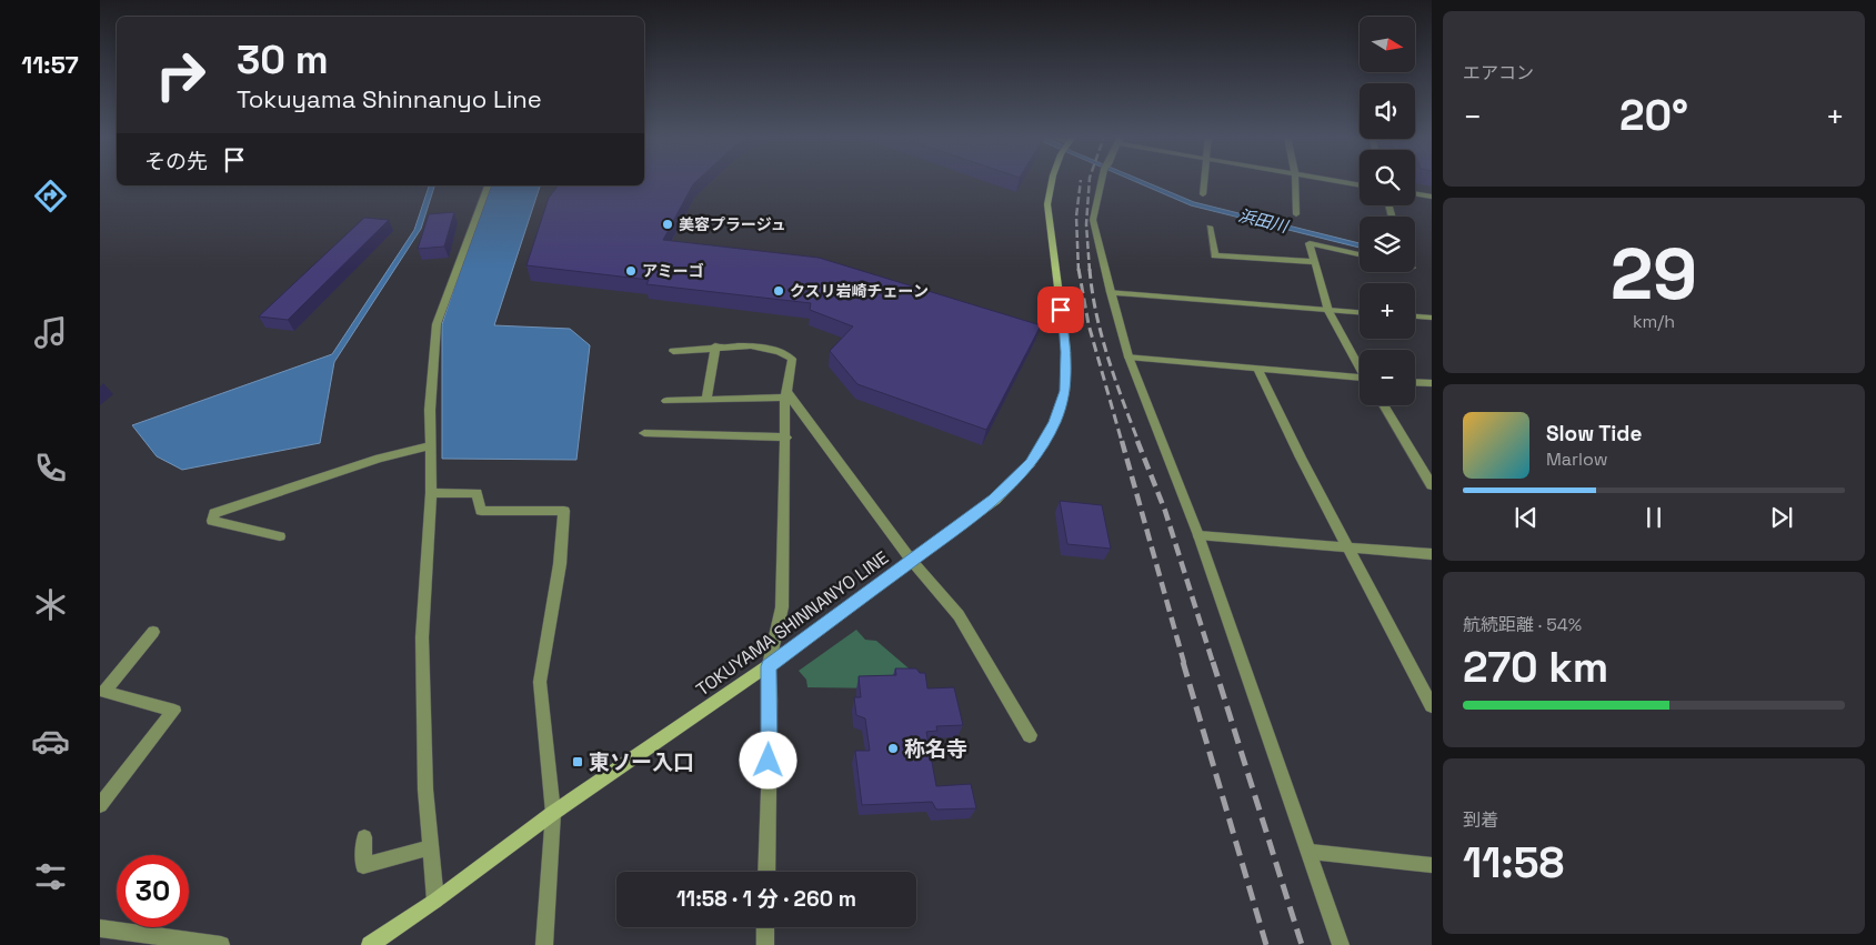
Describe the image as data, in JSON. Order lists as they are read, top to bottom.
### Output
{
  "streets": {
    "main road": ["TOKUYAMA SHINNANYO LINE"]
  },
  "water": ["浜田川"],
  "places": {
    "other": [
      "美容プラージュ",
      "アミーゴ",
      "クスリ岩崎チェーン",
      "称名寺"
    ],
    "transit": ["東ソー入口"]
  },
  "north": "right",
  "page": {
    "tabs": "11:57",
    "tile": [
      "エアコン",
      ["29", "km/h"],
      ["航続距離 · 54%", "270 km"],
      ["到着", "11:58"]
    ],
    "map_buttons": ["+", "−"],
    "turn": ["30 m", "Tokuyama Shinnanyo Line"],
    "heat": ["−", "20°", "+"],
    "then": "その先",
    "song": ["Slow Tide", "Marlow"],
    "limit": "30",
    "trip": "11:58 · 1 分 · 260 m"
  }
}
